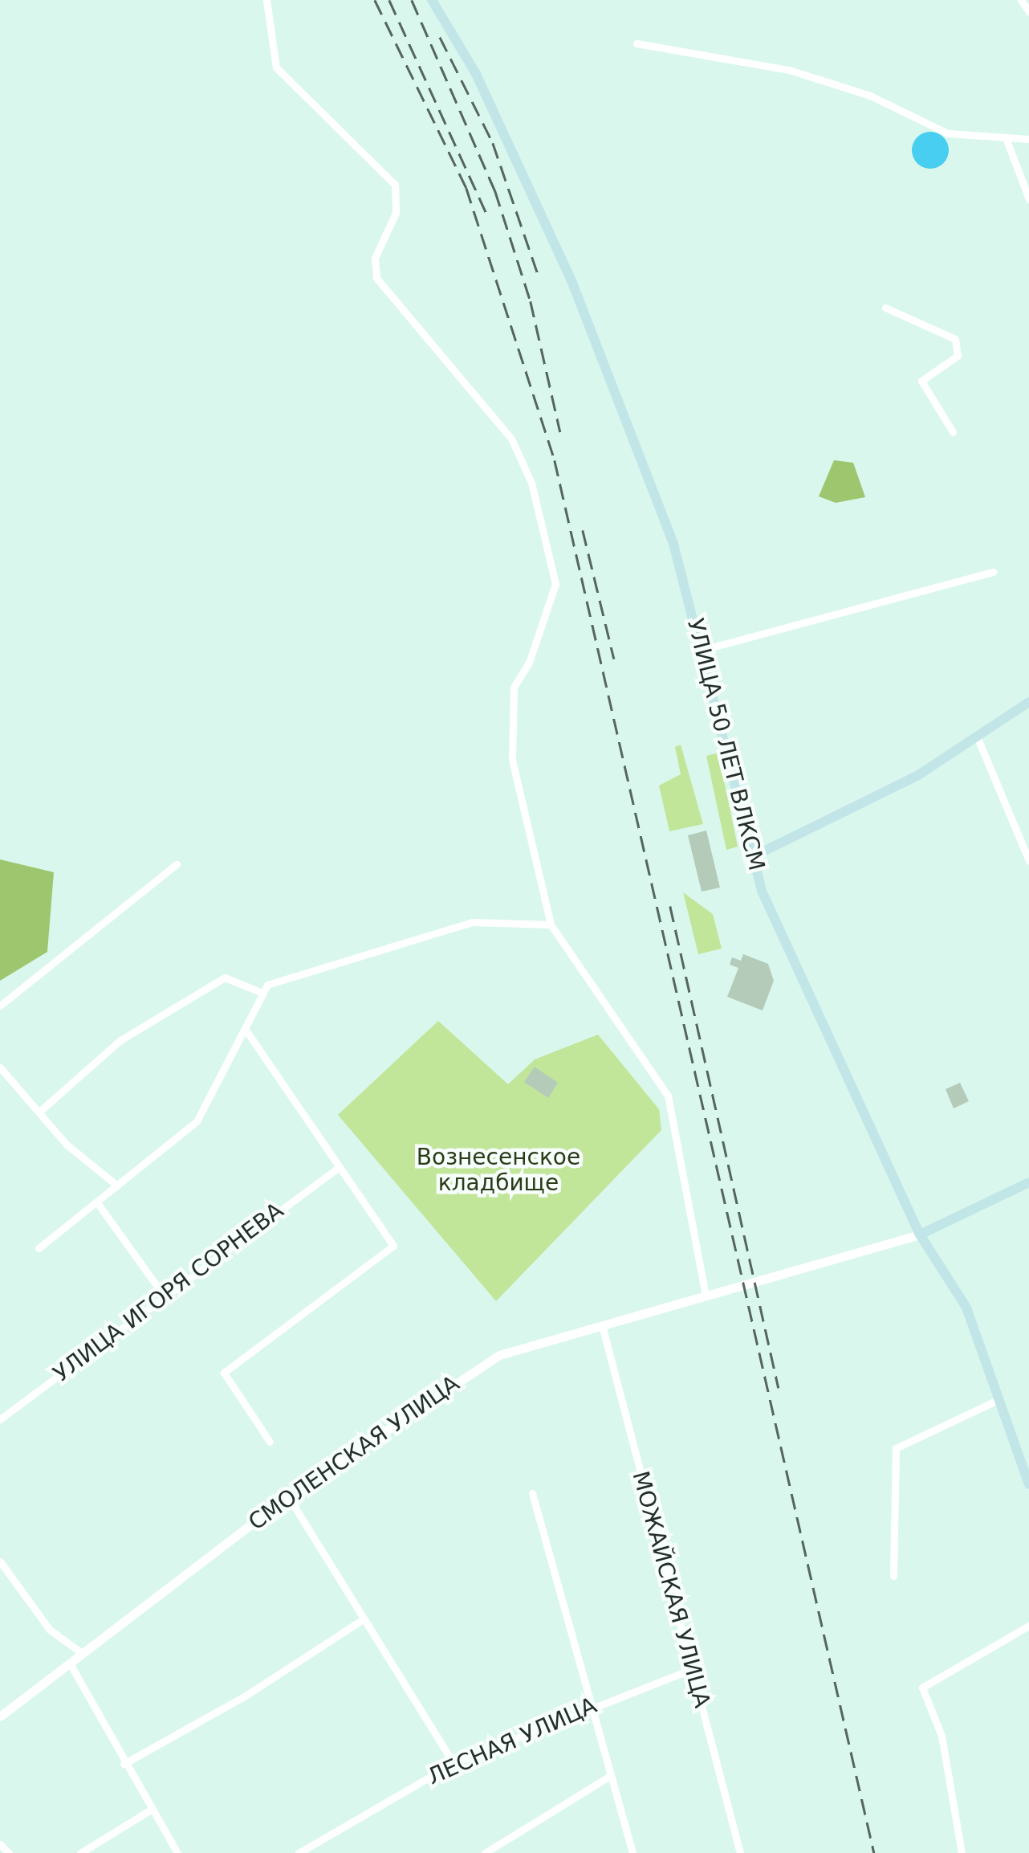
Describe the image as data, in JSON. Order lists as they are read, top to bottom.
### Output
{
  "streets": {
    "main road": ["УЛИЦА 50 ЛЕТ ВЛКСМ"],
    "street": [
      "УЛИЦА ИГОРЯ СОРНЕВА",
      "СМОЛЕНСКАЯ УЛИЦА",
      "МОЖАЙСКАЯ УЛИЦА",
      "ЛЕСНАЯ УЛИЦА"
    ]
  },
  "crossings": [
    ["УЛИЦА 50 ЛЕТ ВЛКСМ", "СМОЛЕНСКАЯ УЛИЦА"],
    ["СМОЛЕНСКАЯ УЛИЦА", "МОЖАЙСКАЯ УЛИЦА"],
    ["МОЖАЙСКАЯ УЛИЦА", "ЛЕСНАЯ УЛИЦА"]
  ],
  "parks": ["Вознесенское кладбище"]
}
